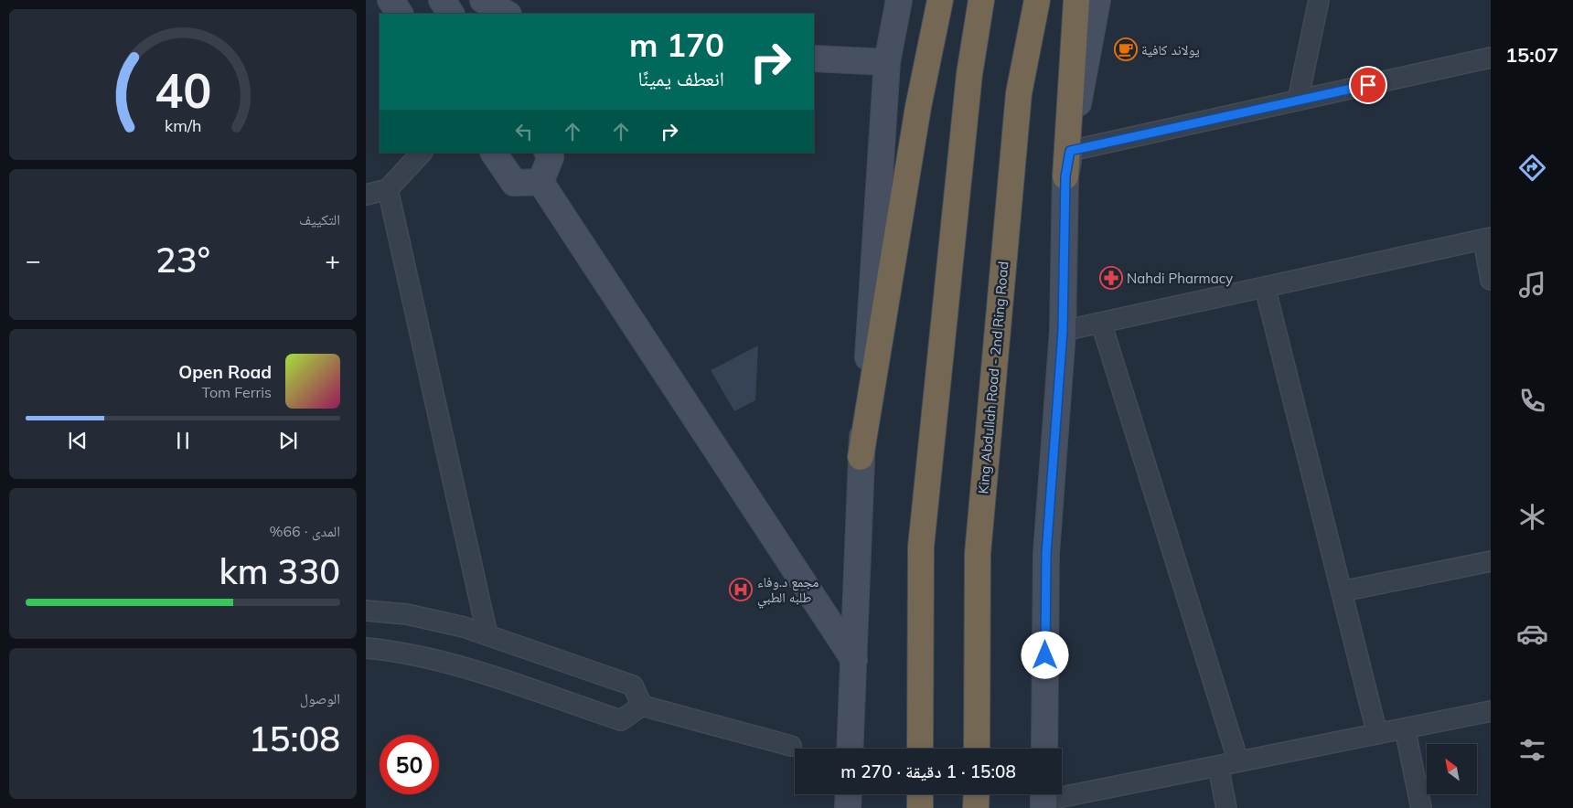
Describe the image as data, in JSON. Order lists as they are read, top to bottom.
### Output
{
  "streets": {
    "highway": ["King Abdullah Road - 2nd Ring Road"]
  },
  "places": {
    "cafe": ["يولاند كافية"],
    "pharmacy": ["Nahdi Pharmacy"],
    "hospital": ["مجمع د.وفاء طلبه الطبي"]
  },
  "north": "top left",
  "page": {
    "tabs": "15:07",
    "turn": ["170 m", "انعطف يمينًا"],
    "tile": [
      "التكييف",
      ["المدى · 66%", "330 km"],
      ["الوصول", "15:08"]
    ],
    "heat": ["−", "23°", "+"],
    "song": ["Open Road", "Tom Ferris"],
    "limit": "50",
    "trip": "15:08 · 1 دقيقة · 270 m",
    "gauge": ["40", "km/h"]
  }
}
